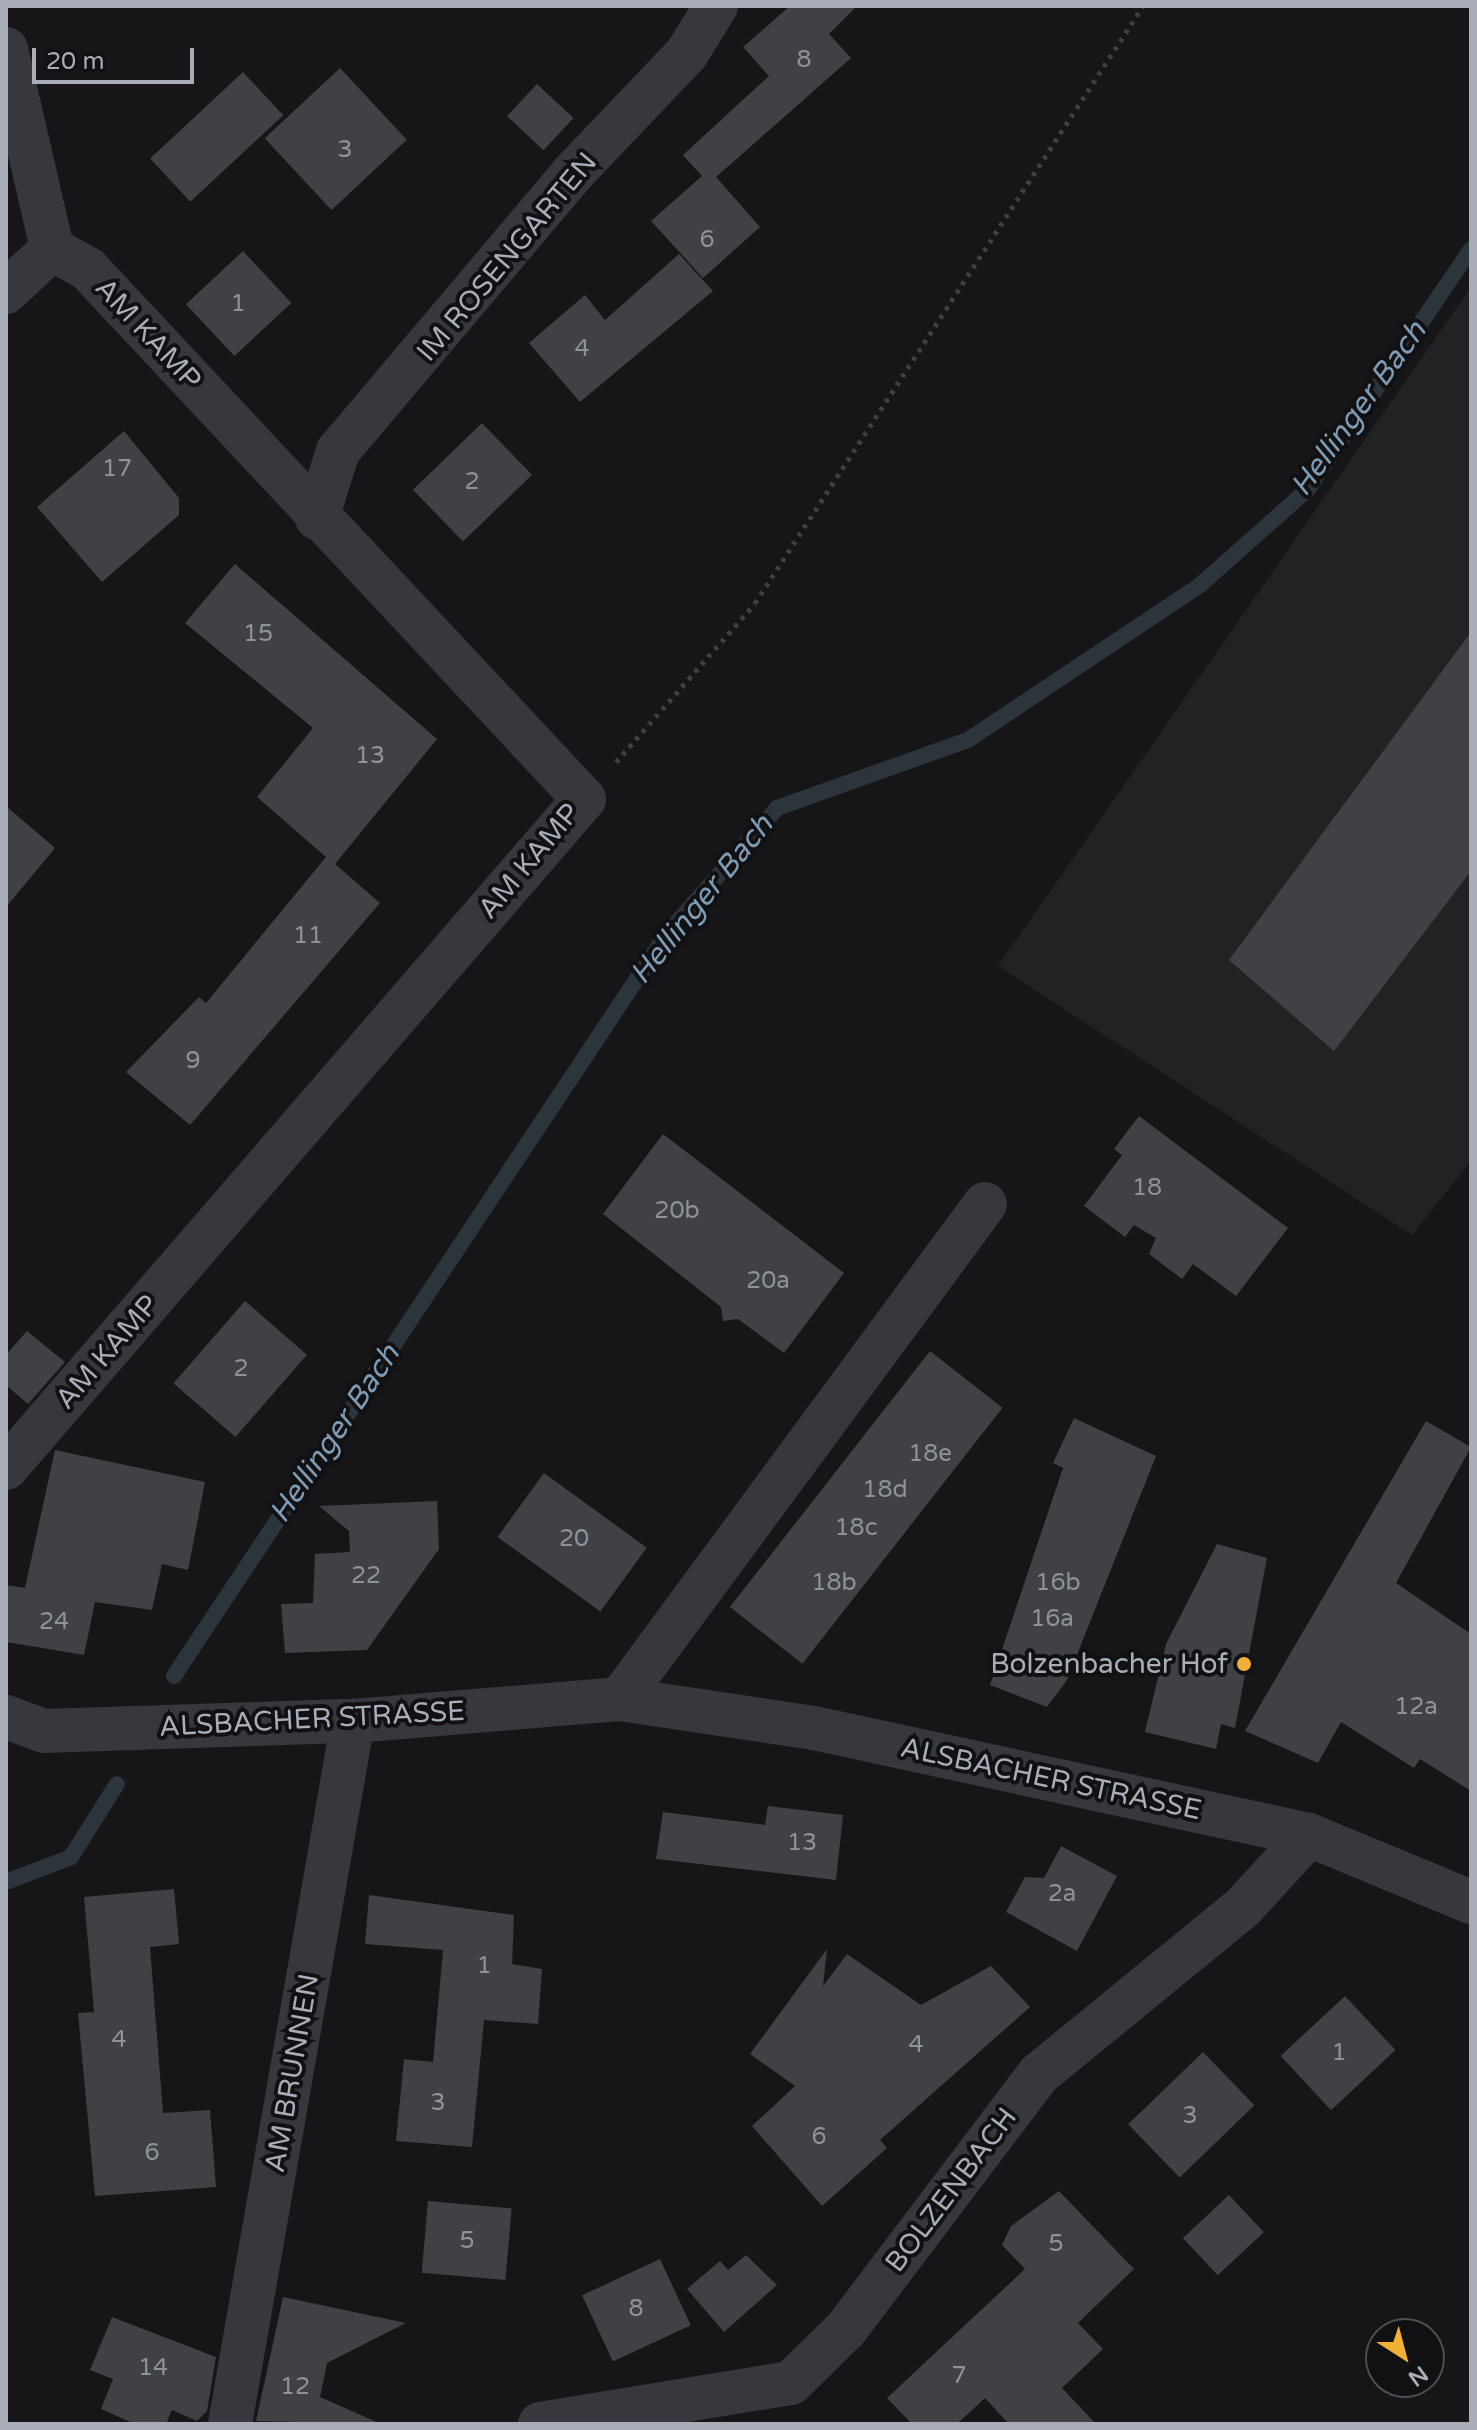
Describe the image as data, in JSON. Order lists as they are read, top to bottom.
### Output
{
  "streets": {
    "street": [
      "IM ROSENGARTEN",
      "AM KAMP",
      "ALSBACHER STRASSE",
      "AM BRUNNEN",
      "BOLZENBACH"
    ]
  },
  "crossings": [
    ["IM ROSENGARTEN", "AM KAMP"],
    ["ALSBACHER STRASSE", "AM BRUNNEN"],
    ["ALSBACHER STRASSE", "BOLZENBACH"]
  ],
  "water": ["Hellinger Bach"],
  "places": ["Bolzenbacher Hof"],
  "house_numbers": [
    "8",
    "3",
    "6",
    "1",
    "4",
    "17",
    "2",
    "15",
    "13",
    "11",
    "9",
    "18",
    "20b",
    "20a",
    "2",
    "18e",
    "18d",
    "18c",
    "20",
    "22",
    "18b",
    "16b",
    "16a",
    "24",
    "12a",
    "13",
    "2a",
    "1",
    "4",
    "4",
    "1",
    "3",
    "3",
    "6",
    "6",
    "5",
    "5",
    "8",
    "14",
    "7",
    "12"
  ],
  "scale_bar": "20 m",
  "north": "bottom right"
}
